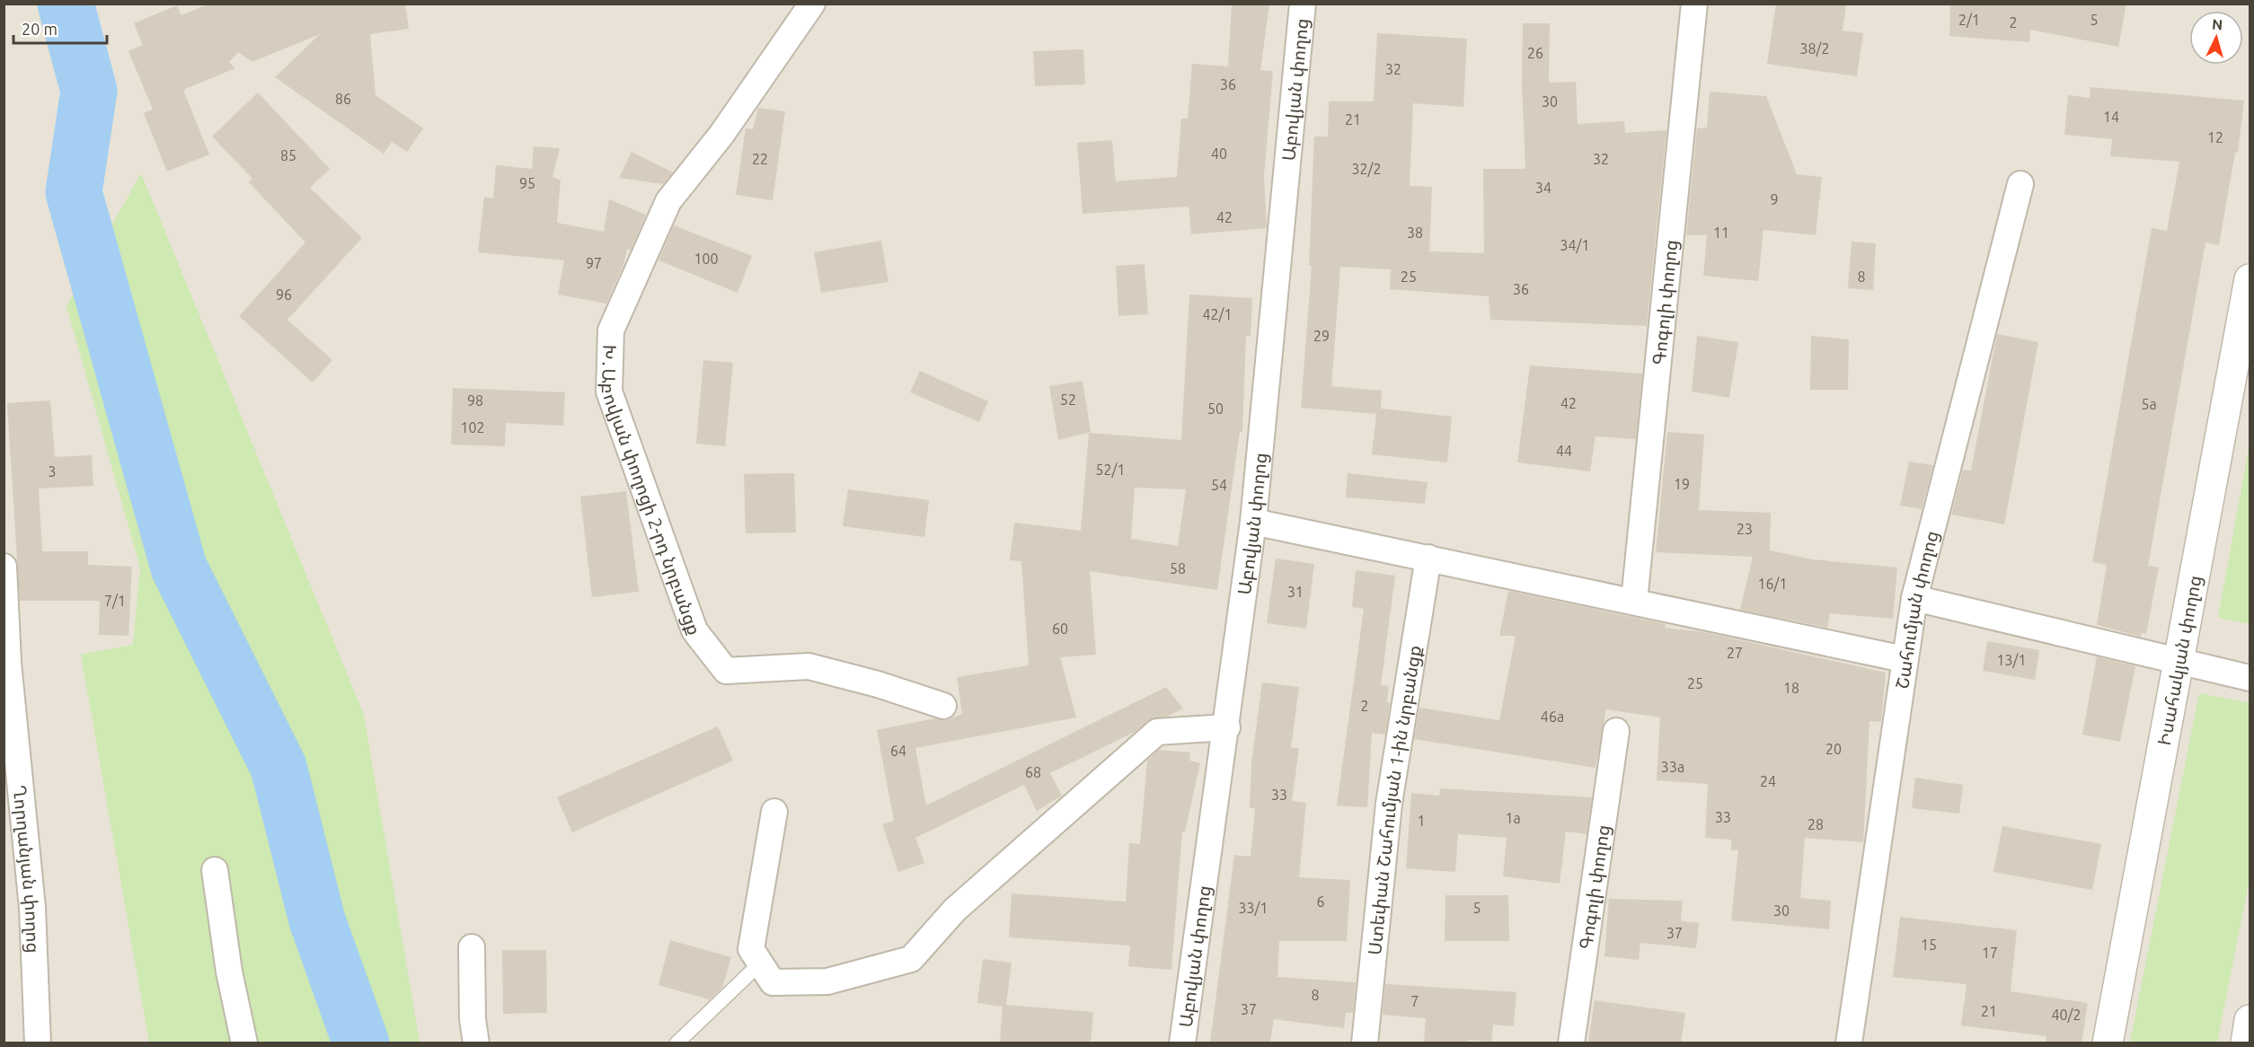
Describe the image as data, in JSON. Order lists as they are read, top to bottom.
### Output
{
  "streets": {
    "street": [
      "Աբովյան փողոց",
      "Գոգոլի փողոց",
      "Խ․Աբովյան փողոցի 2-րդ նրբանցք",
      "Շահումյան փողոց",
      "Իսահակյան փողոց",
      "Ստեփան Շահումյան 1-ին նրբանցք",
      "Ղորղանյան փողոց"
    ]
  },
  "house_numbers": [
    "2/1",
    "5",
    "2",
    "38/2",
    "26",
    "32",
    "36",
    "86",
    "30",
    "14",
    "21",
    "12",
    "40",
    "85",
    "22",
    "32",
    "32/2",
    "95",
    "34",
    "9",
    "42",
    "38",
    "11",
    "34/1",
    "100",
    "97",
    "25",
    "8",
    "36",
    "96",
    "42/1",
    "29",
    "52",
    "98",
    "42",
    "5a",
    "50",
    "102",
    "44",
    "52/1",
    "3",
    "19",
    "54",
    "23",
    "58",
    "16/1",
    "31",
    "7/1",
    "60",
    "27",
    "13/1",
    "25",
    "18",
    "2",
    "46a",
    "20",
    "64",
    "33a",
    "68",
    "24",
    "33",
    "33",
    "1a",
    "1",
    "28",
    "6",
    "33/1",
    "5",
    "30",
    "37",
    "15",
    "17",
    "8",
    "7",
    "37",
    "21",
    "40/2"
  ],
  "scale_bar": "20 m",
  "north": "top"
}
